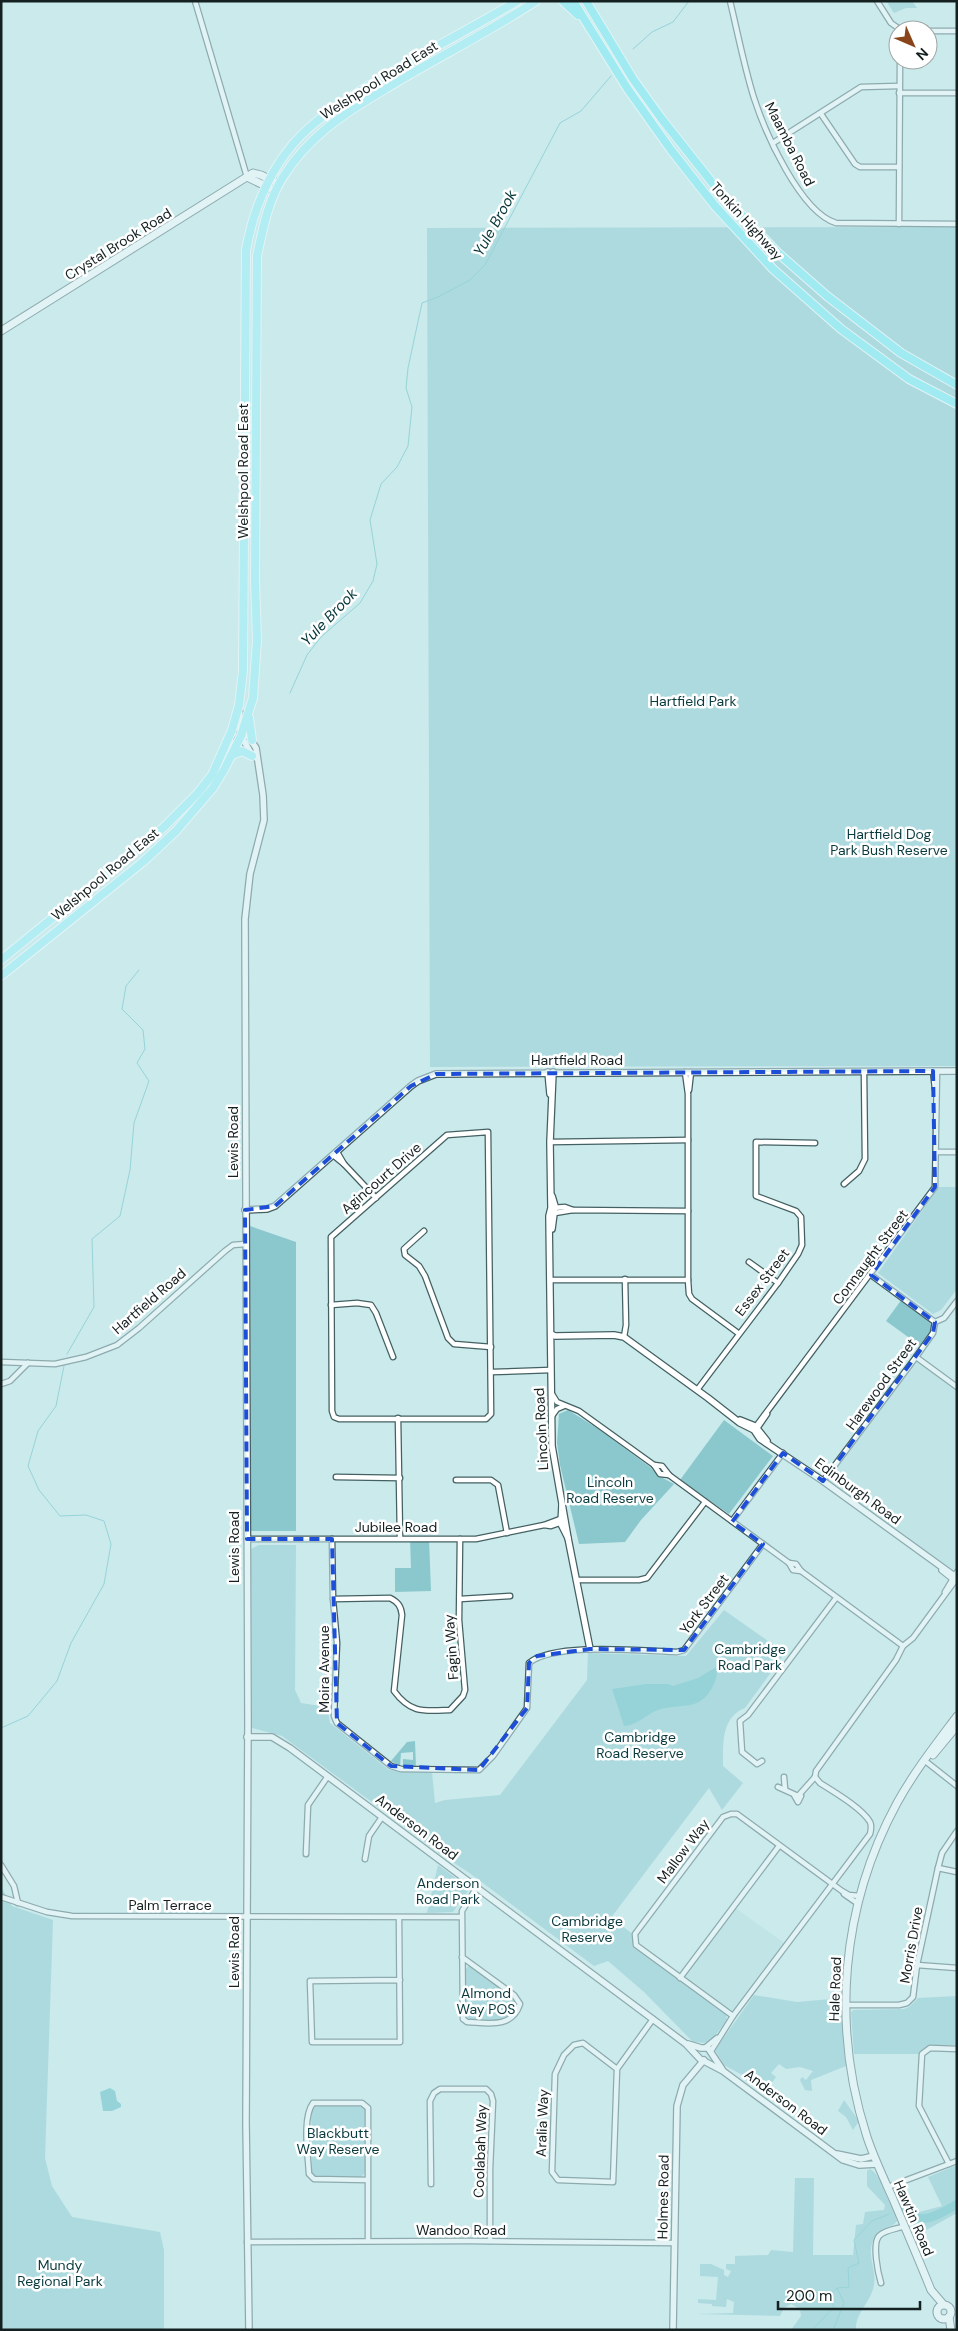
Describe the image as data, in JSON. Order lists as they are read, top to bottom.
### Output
{
  "streets": {
    "highway": ["Tonkin Highway"],
    "main road": [
      "Welshpool Road East",
      "Crystal Brook Road",
      "Hale Road",
      "Hawtin Road"
    ],
    "street": [
      "Maamba Road",
      "Hartfield Road",
      "Lewis Road",
      "Agincourt Drive",
      "Connaught Street",
      "Essex Street",
      "Harewood Street",
      "Lincoln Road",
      "Edinburgh Road",
      "Jubilee Road",
      "York Street",
      "Fagin Way",
      "Moira Avenue",
      "Anderson Road",
      "Mallow Way",
      "Palm Terrace",
      "Morris Drive",
      "Aralia Way",
      "Coolabah Way",
      "Holmes Road",
      "Wandoo Road"
    ]
  },
  "crossings": [
    ["Welshpool Road East", "Lewis Road"],
    ["Hartfield Road", "Lewis Road"],
    ["Hartfield Road", "Connaught Street"],
    ["Hartfield Road", "Lincoln Road"],
    ["Lewis Road", "Jubilee Road"],
    ["Lewis Road", "Anderson Road"],
    ["Lewis Road", "Palm Terrace"],
    ["Lewis Road", "Wandoo Road"],
    ["Connaught Street", "Edinburgh Road"],
    ["Essex Street", "Edinburgh Road"],
    ["Harewood Street", "Edinburgh Road"],
    ["Lincoln Road", "Jubilee Road"],
    ["Lincoln Road", "York Street"],
    ["Lincoln Road", "Moira Avenue"],
    ["Jubilee Road", "Fagin Way"],
    ["Jubilee Road", "Moira Avenue"],
    ["York Street", "Moira Avenue"],
    ["Fagin Way", "Moira Avenue"],
    ["Anderson Road", "Hale Road"],
    ["Anderson Road", "Holmes Road"],
    ["Anderson Road", "Hawtin Road"],
    ["Mallow Way", "Hale Road"],
    ["Morris Drive", "Hale Road"],
    ["Hale Road", "Hawtin Road"],
    ["Coolabah Way", "Wandoo Road"],
    ["Holmes Road", "Wandoo Road"]
  ],
  "water": ["Yule Brook"],
  "parks": [
    "Hartfield Park",
    "Hartfield Dog Park Bush Reserve",
    "Lincoln Road Reserve",
    "Cambridge Road Park",
    "Cambridge Road Reserve",
    "Anderson Road Park",
    "Cambridge Reserve",
    "Almond Way POS",
    "Blackbutt Way Reserve",
    "Mundy Regional Park"
  ],
  "scale_bar": "200 m",
  "north": "bottom right"
}
